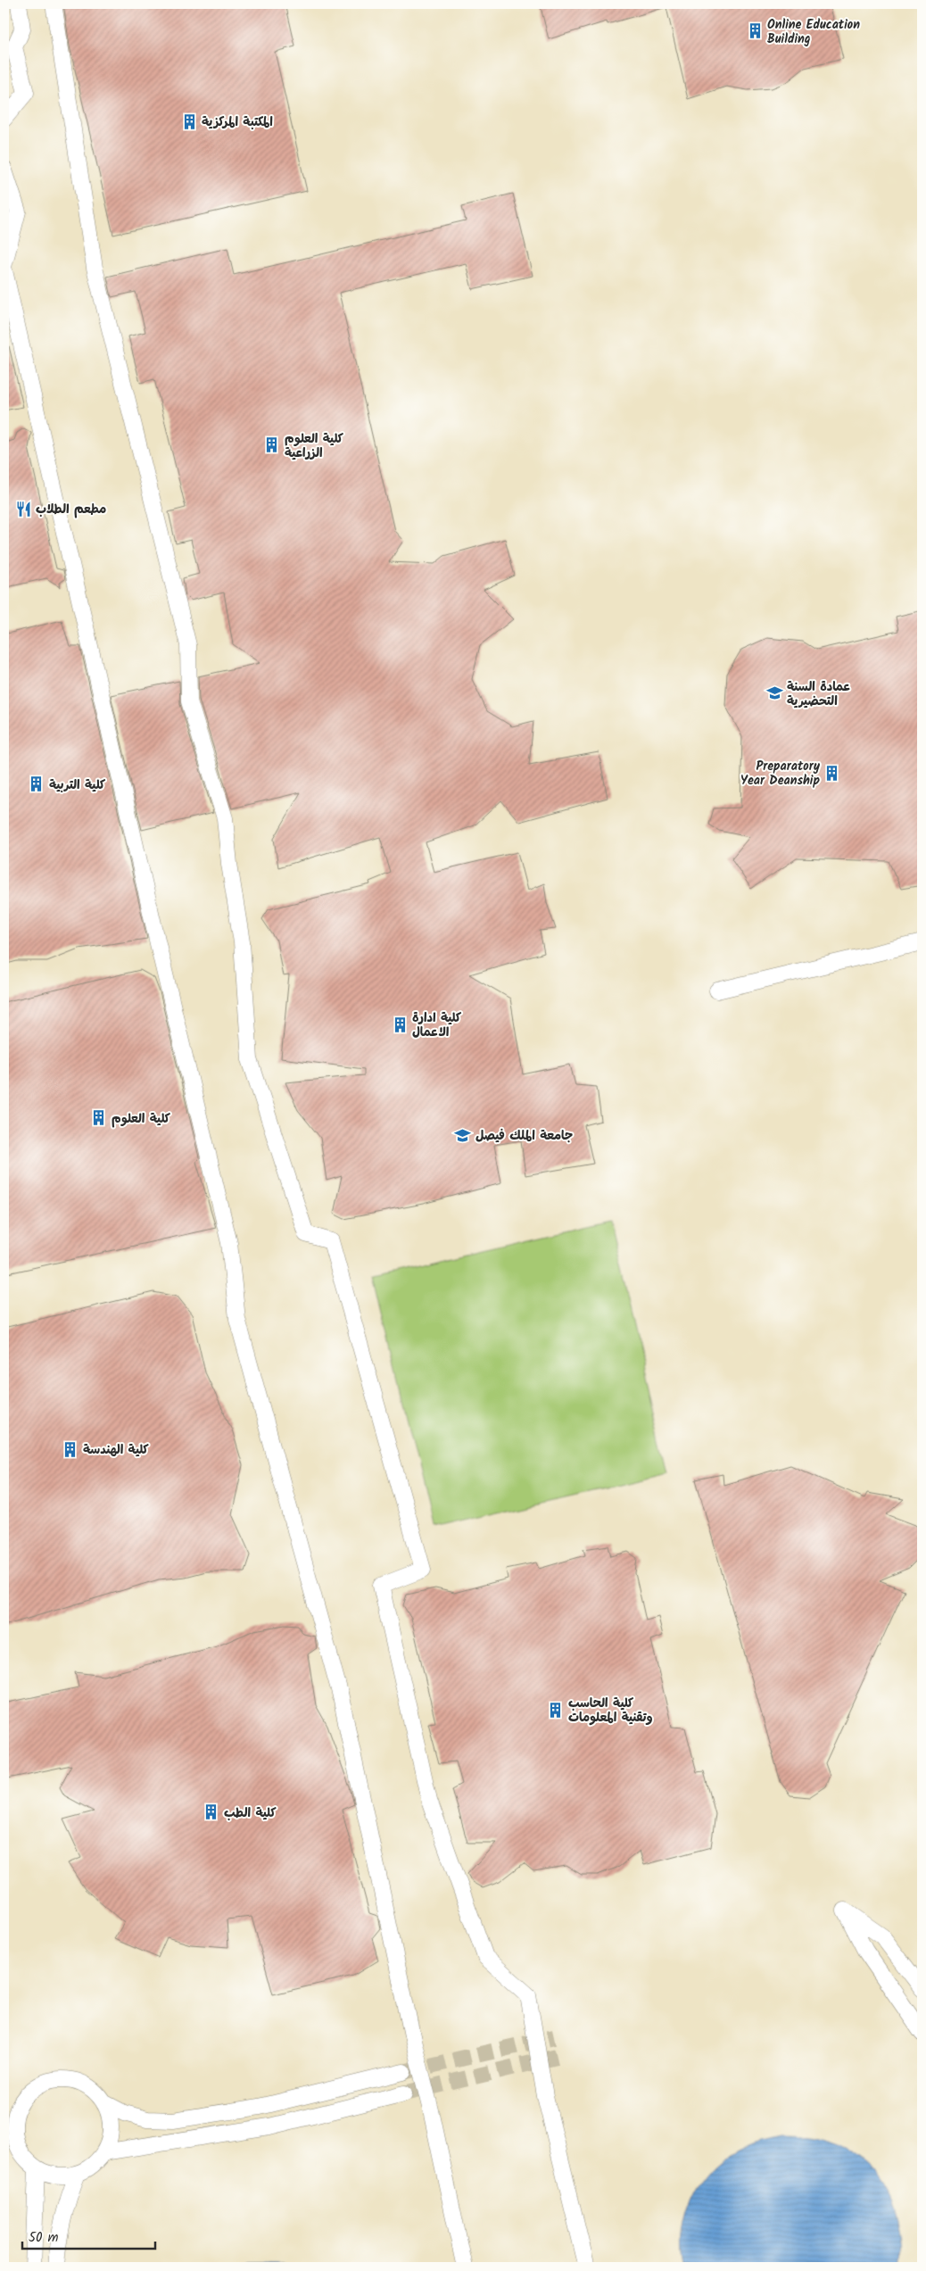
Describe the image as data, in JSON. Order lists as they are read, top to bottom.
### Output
{
  "places": {
    "building": [
      "Online Education Building",
      "المكتبة المركزية",
      "كلية العلوم الزراعية",
      "Preparatory Year Deanship",
      "كلية التربية",
      "كلية ادارة الاعمال",
      "كلية العلوم",
      "كلية الهندسة",
      "كلية الحاسب وتقنية المعلومات",
      "كلية الطب"
    ],
    "restaurant": ["مطعم الطلاب"],
    "school or university": ["عمادة السنة التحضيرية", "جامعة الملك فيصل"]
  },
  "scale_bar": "50 m"
}
